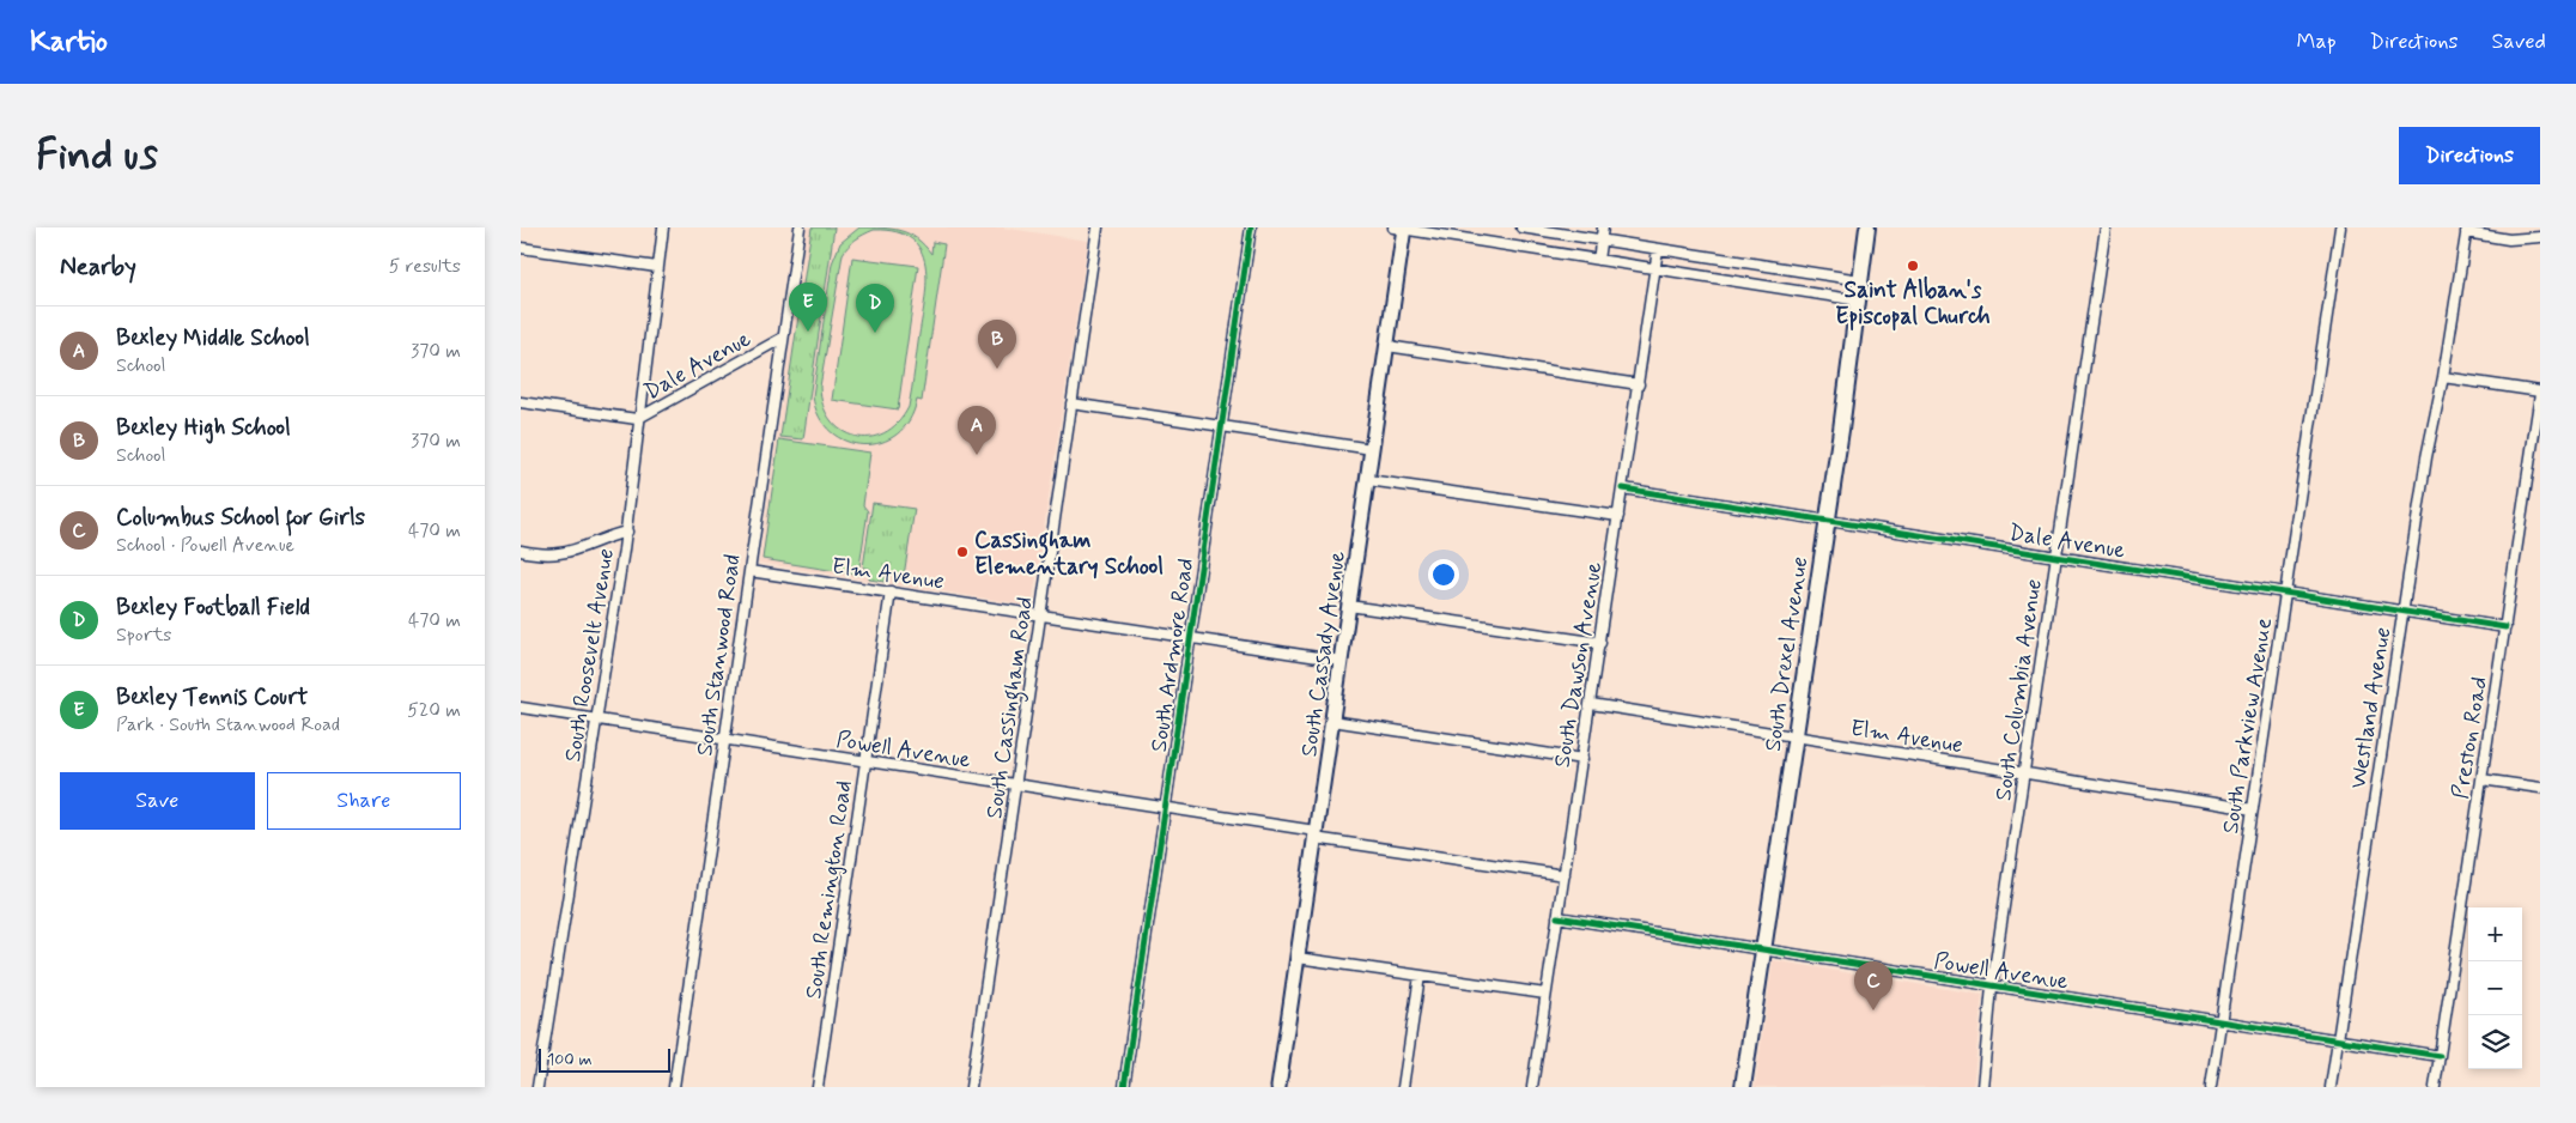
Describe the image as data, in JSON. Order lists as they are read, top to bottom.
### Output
{
  "streets": {
    "main road": ["South Drexel Avenue"],
    "street": [
      "Dale Avenue",
      "Elm Avenue",
      "South Cassady Avenue",
      "South Roosevelt Avenue",
      "South Stanwood Road",
      "South Ardmore Road",
      "South Dawson Avenue",
      "South Columbia Avenue",
      "South Cassingham Road",
      "Westland Avenue",
      "South Parkview Avenue",
      "Preston Road",
      "Powell Avenue",
      "South Remington Road"
    ]
  },
  "crossings": [
    ["Dale Avenue", "South Drexel Avenue"],
    ["Dale Avenue", "South Roosevelt Avenue"],
    ["Dale Avenue", "South Stanwood Road"],
    ["Dale Avenue", "South Dawson Avenue"],
    ["Dale Avenue", "South Columbia Avenue"],
    ["Dale Avenue", "Westland Avenue"],
    ["Dale Avenue", "South Parkview Avenue"],
    ["Dale Avenue", "Preston Road"],
    ["Elm Avenue", "South Cassady Avenue"],
    ["Elm Avenue", "South Drexel Avenue"],
    ["Elm Avenue", "South Stanwood Road"],
    ["Elm Avenue", "South Ardmore Road"],
    ["Elm Avenue", "South Dawson Avenue"],
    ["Elm Avenue", "South Columbia Avenue"],
    ["Elm Avenue", "South Cassingham Road"],
    ["Elm Avenue", "South Parkview Avenue"],
    ["Elm Avenue", "South Remington Road"],
    ["South Cassady Avenue", "Powell Avenue"],
    ["South Drexel Avenue", "Powell Avenue"],
    ["South Roosevelt Avenue", "Powell Avenue"],
    ["South Stanwood Road", "Powell Avenue"],
    ["South Ardmore Road", "Powell Avenue"],
    ["South Dawson Avenue", "Powell Avenue"],
    ["South Columbia Avenue", "Powell Avenue"],
    ["South Cassingham Road", "Powell Avenue"],
    ["Westland Avenue", "Powell Avenue"],
    ["South Parkview Avenue", "Powell Avenue"],
    ["Preston Road", "Powell Avenue"],
    ["Powell Avenue", "South Remington Road"]
  ],
  "places": ["Saint Alban's Episcopal Church", "Cassingham Elementary School"],
  "scale_bar": "100 m",
  "page": {
    "header": "Kartio",
    "nav": ["Map", "Directions", "Saved"],
    "buttons": [
      "Directions",
      ["Save", "Share"]
    ],
    "title": "Find us",
    "heading": ["Nearby", "5 results"],
    "pins": [
      "E",
      "D",
      "B",
      "A",
      "C"
    ],
    "list": [
      {
        "mark": "A",
        "name": "Bexley Middle School",
        "note": "School",
        "value": "370 m"
      },
      {
        "mark": "B",
        "name": "Bexley High School",
        "note": "School",
        "value": "370 m"
      },
      {
        "mark": "C",
        "name": "Columbus School for Girls",
        "note": "School · Powell Avenue",
        "value": "470 m"
      },
      {
        "mark": "D",
        "name": "Bexley Football Field",
        "note": "Sports",
        "value": "470 m"
      },
      {
        "mark": "E",
        "name": "Bexley Tennis Court",
        "note": "Park · South Stanwood Road",
        "value": "520 m"
      }
    ],
    "map_buttons": ["+", "−"],
    "scale": "100 m"
  }
}
